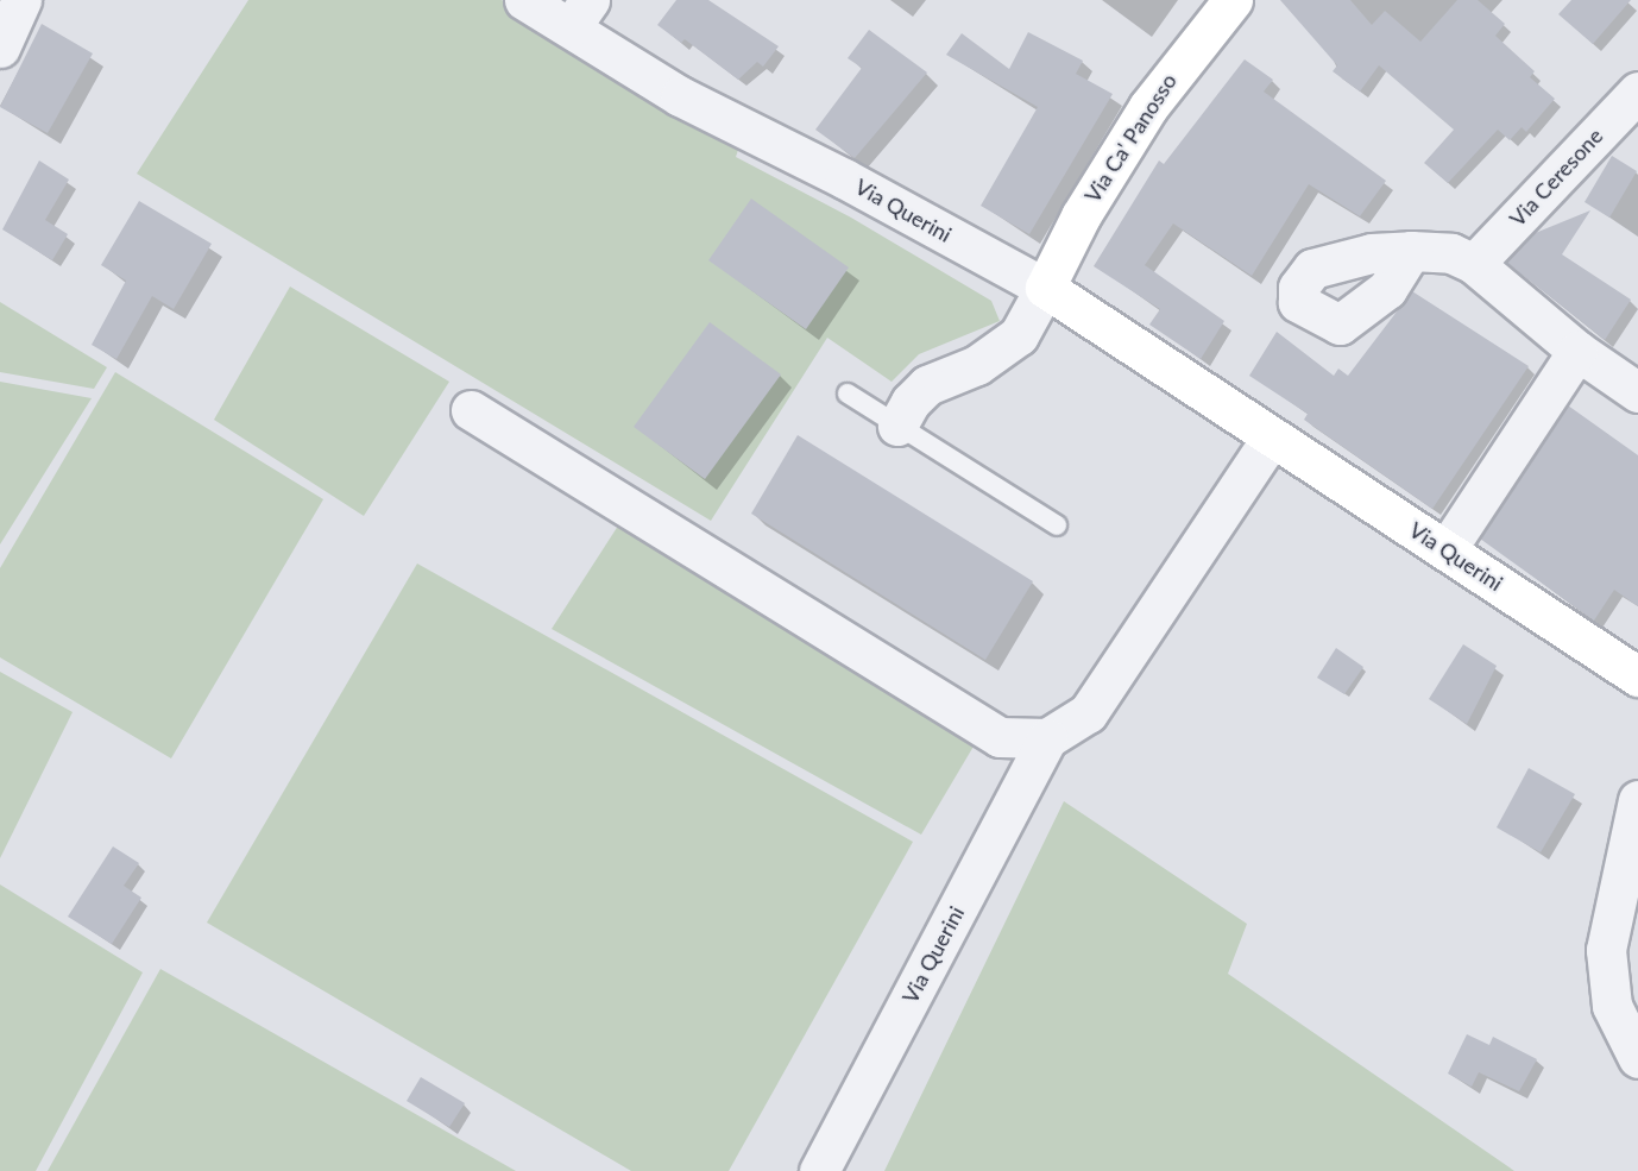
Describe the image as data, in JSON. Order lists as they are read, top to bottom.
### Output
{
  "streets": {
    "street": ["Via Ca' Panosso", "Via Ceresone", "Via Querini"]
  },
  "crossings": [
    ["Via Ca' Panosso", "Via Querini"]
  ]
}
